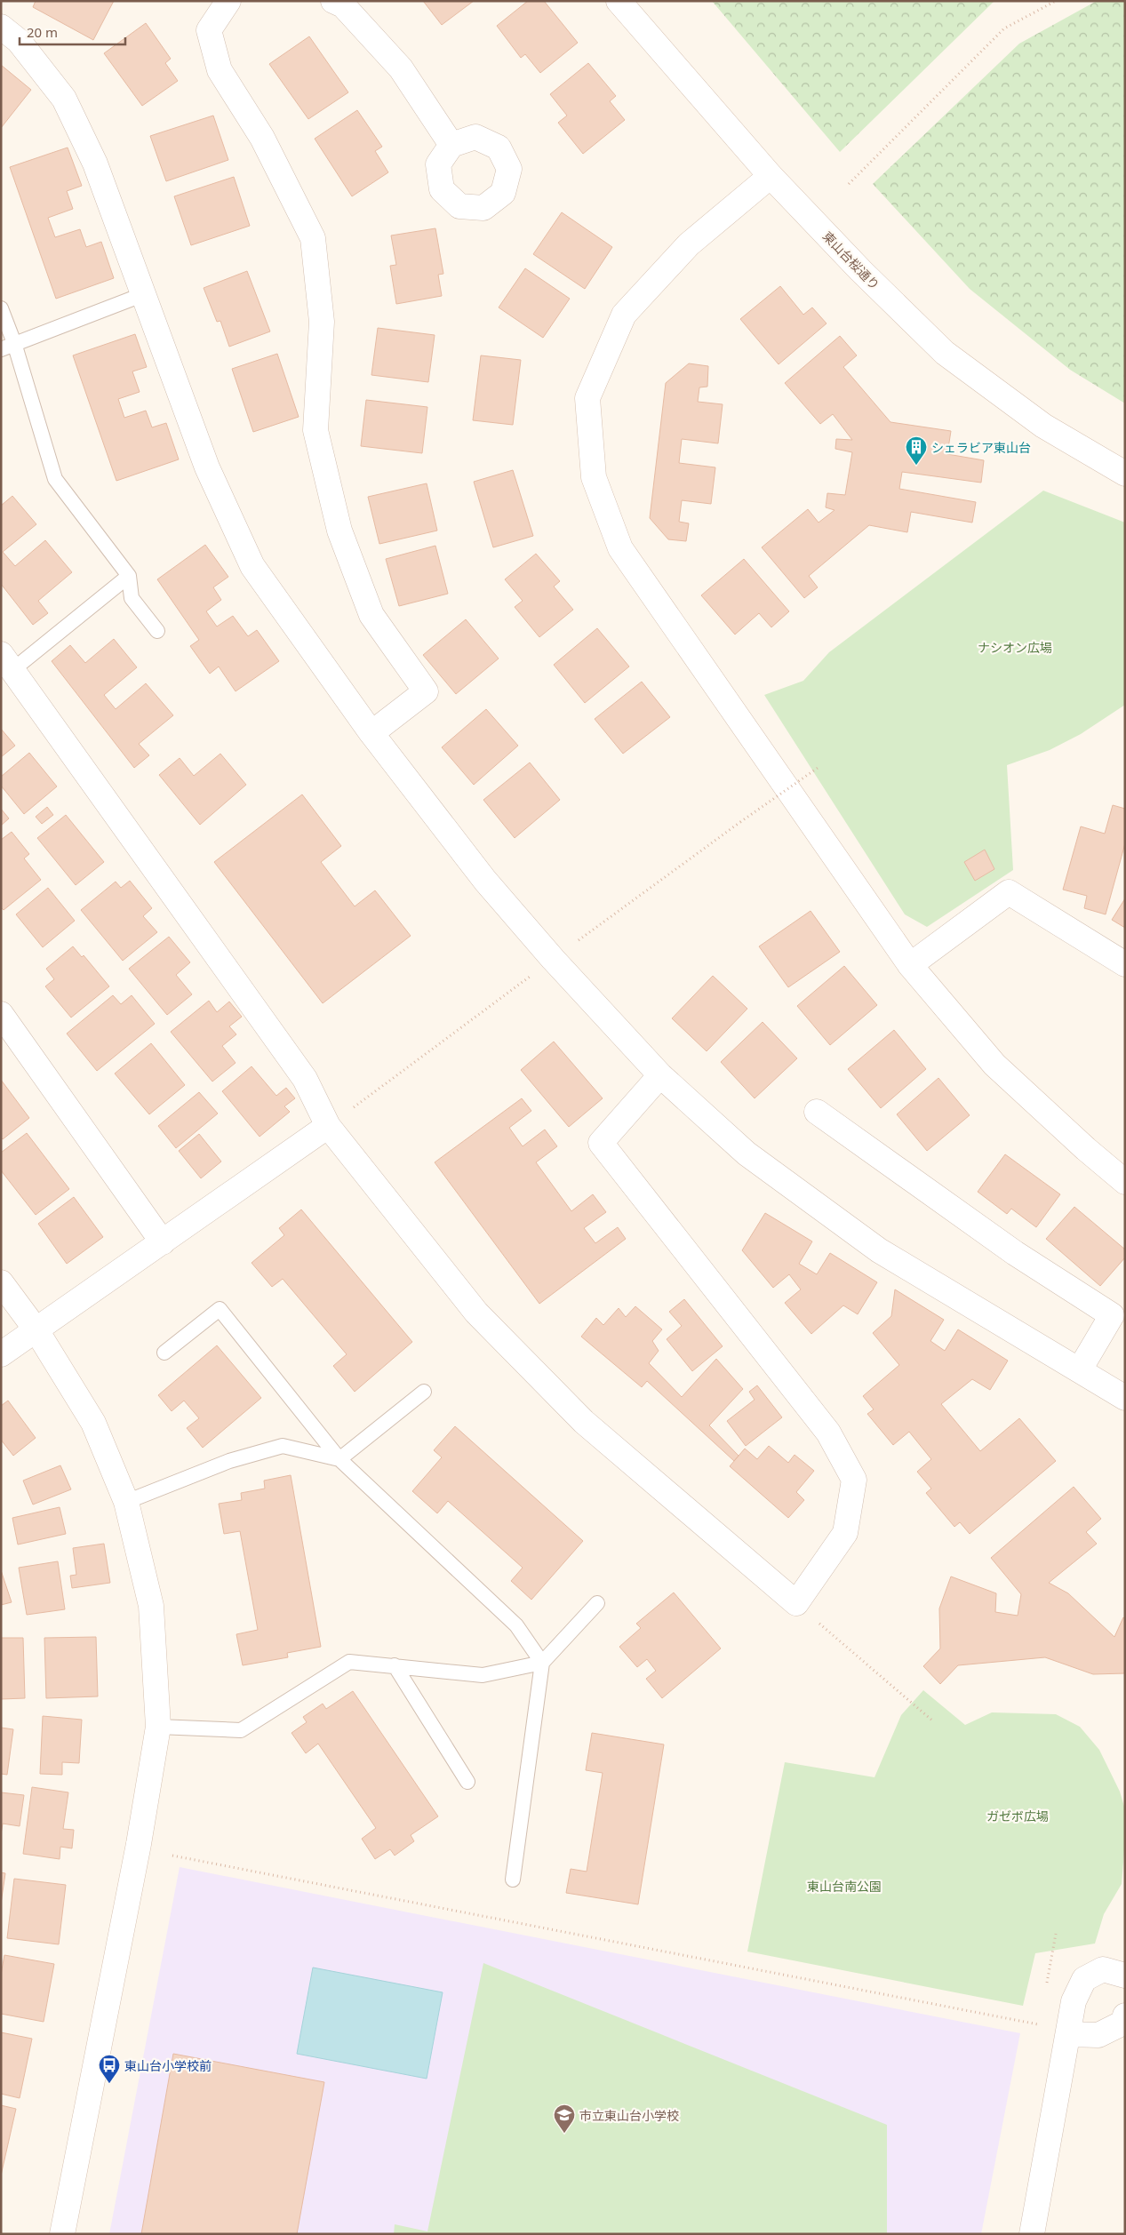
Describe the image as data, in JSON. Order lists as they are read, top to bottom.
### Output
{
  "streets": {
    "street": ["東山台桜通り"]
  },
  "parks": ["ナシオン広場", "ガゼボ広場", "東山台南公園"],
  "places": {
    "building": ["シェラビア東山台"],
    "bus stop": ["東山台小学校前"],
    "school or university": ["市立東山台小学校"]
  },
  "scale_bar": "20 m"
}
